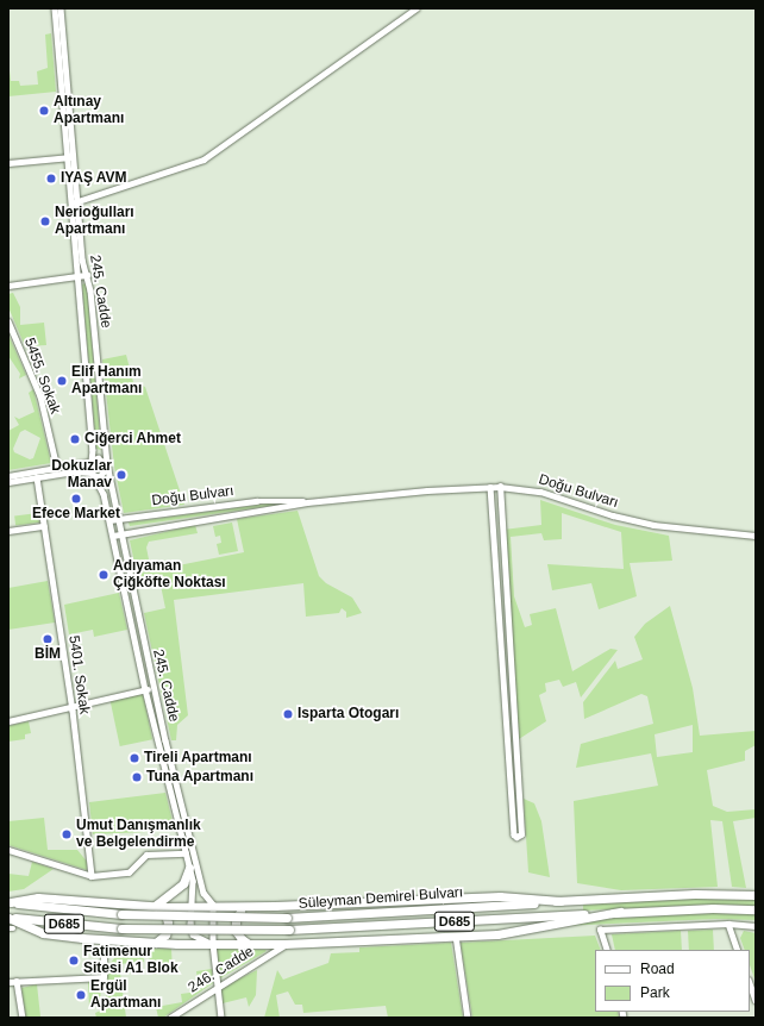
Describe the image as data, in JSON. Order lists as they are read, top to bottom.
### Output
{
  "streets": {
    "highway": ["Süleyman Demirel Bulvarı", "D685"],
    "street": [
      "245. Cadde",
      "5455. Sokak",
      "Doğu Bulvarı",
      "5401. Sokak",
      "246. Cadde"
    ]
  },
  "crossings": [
    ["245. Cadde", "Doğu Bulvarı"]
  ],
  "places": [
    "Altınay Apartmanı",
    "IYAŞ AVM",
    "Nerioğulları Apartmanı",
    "Elif Hanım Apartmanı",
    "Ciğerci Ahmet",
    "Dokuzlar Manav",
    "Efece Market",
    "Adıyaman Çiğköfte Noktası",
    "BİM",
    "Isparta Otogarı",
    "Tireli Apartmanı",
    "Tuna Apartmanı",
    "Umut Danışmanlık ve Belgelendirme",
    "Fatimenur Sitesi A1 Blok",
    "Ergül Apartmanı"
  ],
  "legend": ["Road", "Park"]
}
